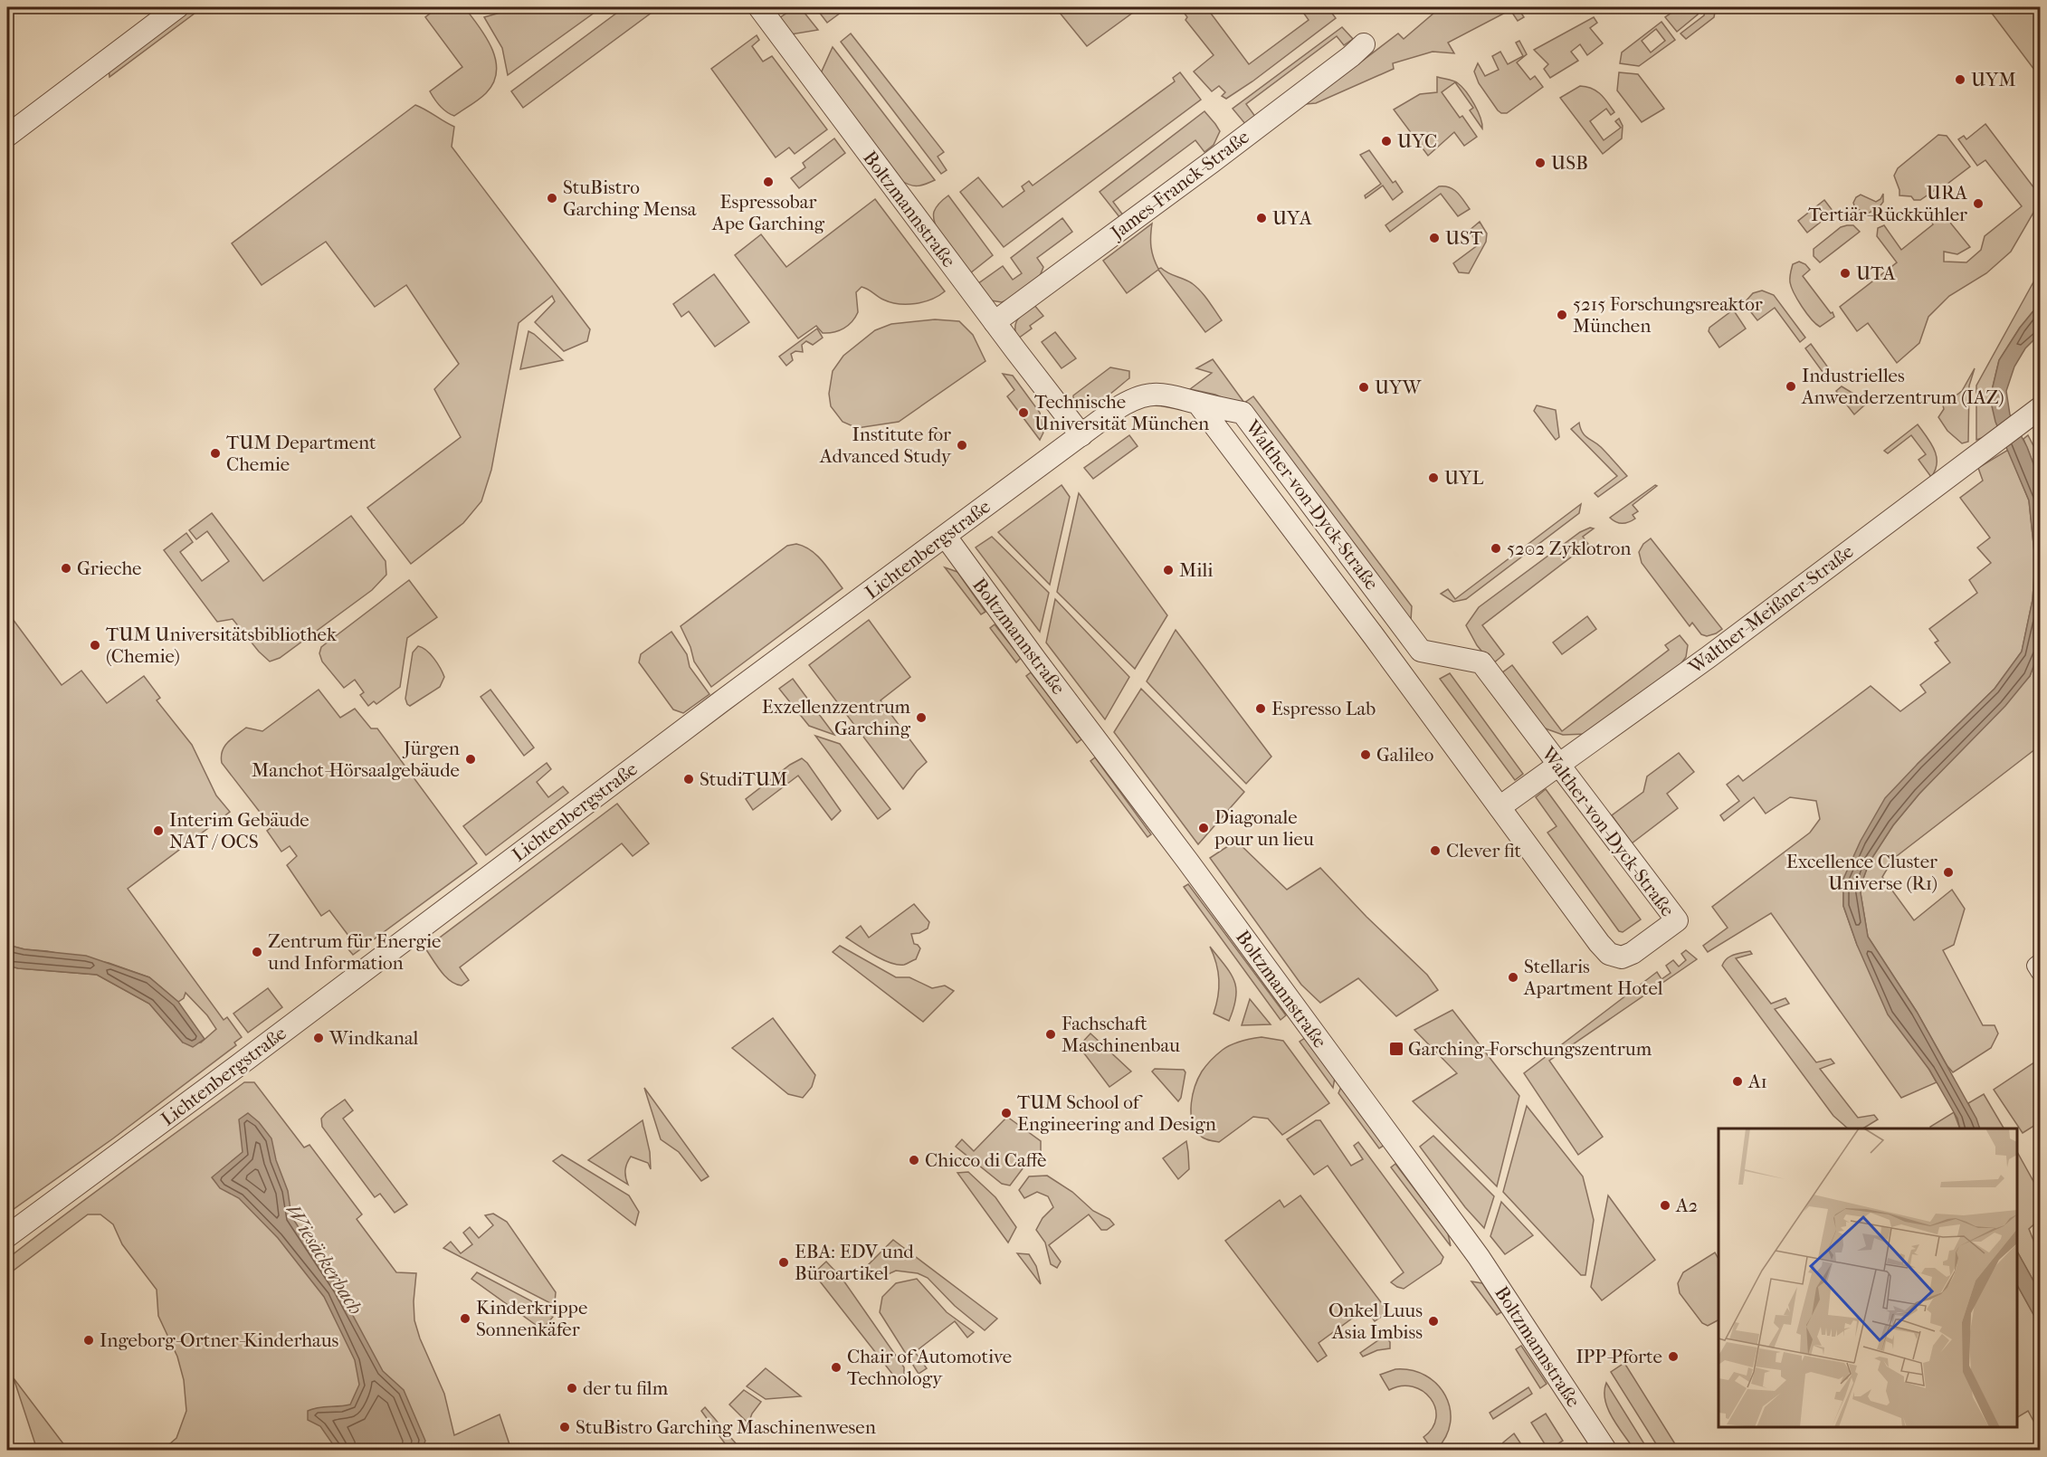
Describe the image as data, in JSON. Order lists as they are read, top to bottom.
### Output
{
  "streets": {
    "street": [
      "James-Franck-Straße",
      "Boltzmannstraße",
      "Walther-von-Dyck-Straße",
      "Lichtenbergstraße",
      "Walther-Meißner-Straße"
    ]
  },
  "crossings": [
    ["James-Franck-Straße", "Boltzmannstraße"],
    ["Boltzmannstraße", "Lichtenbergstraße"],
    ["Walther-von-Dyck-Straße", "Lichtenbergstraße"],
    ["Walther-von-Dyck-Straße", "Walther-Meißner-Straße"]
  ],
  "water": ["Wiesäckerbach"],
  "places": {
    "other": [
      "UYM",
      "UYC",
      "USB",
      "Espressobar Ape Garching",
      "StuBistro Garching Mensa",
      "URA Tertiär-Rückkühler",
      "UYA",
      "UST",
      "UTA",
      "5215 Forschungsreaktor München",
      "Industrielles Anwenderzentrum (IAZ)",
      "UYW",
      "Technische Universität München",
      "Institute for Advanced Study",
      "TUM Department Chemie",
      "UYL",
      "5202 Zyklotron",
      "Grieche",
      "Mili",
      "TUM Universitätsbibliothek (Chemie)",
      "Espresso Lab",
      "Exzellenzzentrum Garching",
      "Galileo",
      "Jürgen Manchot-Hörsaalgebäude",
      "StudiTUM",
      "Diagonale pour un lieu",
      "Interim Gebäude NAT / OCS",
      "Clever fit",
      "Excellence Cluster Universe (R1)",
      "Zentrum für Energie und Information",
      "Stellaris Apartment Hotel",
      "Fachschaft Maschinenbau",
      "Windkanal",
      "A1",
      "TUM School of Engineering and Design",
      "Chicco di Caffè",
      "A2",
      "EBA: EDV und Büroartikel",
      "Kinderkrippe Sonnenkäfer",
      "Onkel Luus Asia Imbiss",
      "Ingeborg-Ortner-Kinderhaus",
      "IPP-Pforte",
      "Chair of Automotive Technology",
      "der tu film",
      "StuBistro Garching Maschinenwesen"
    ],
    "transit": ["Garching-Forschungszentrum"]
  }
}
